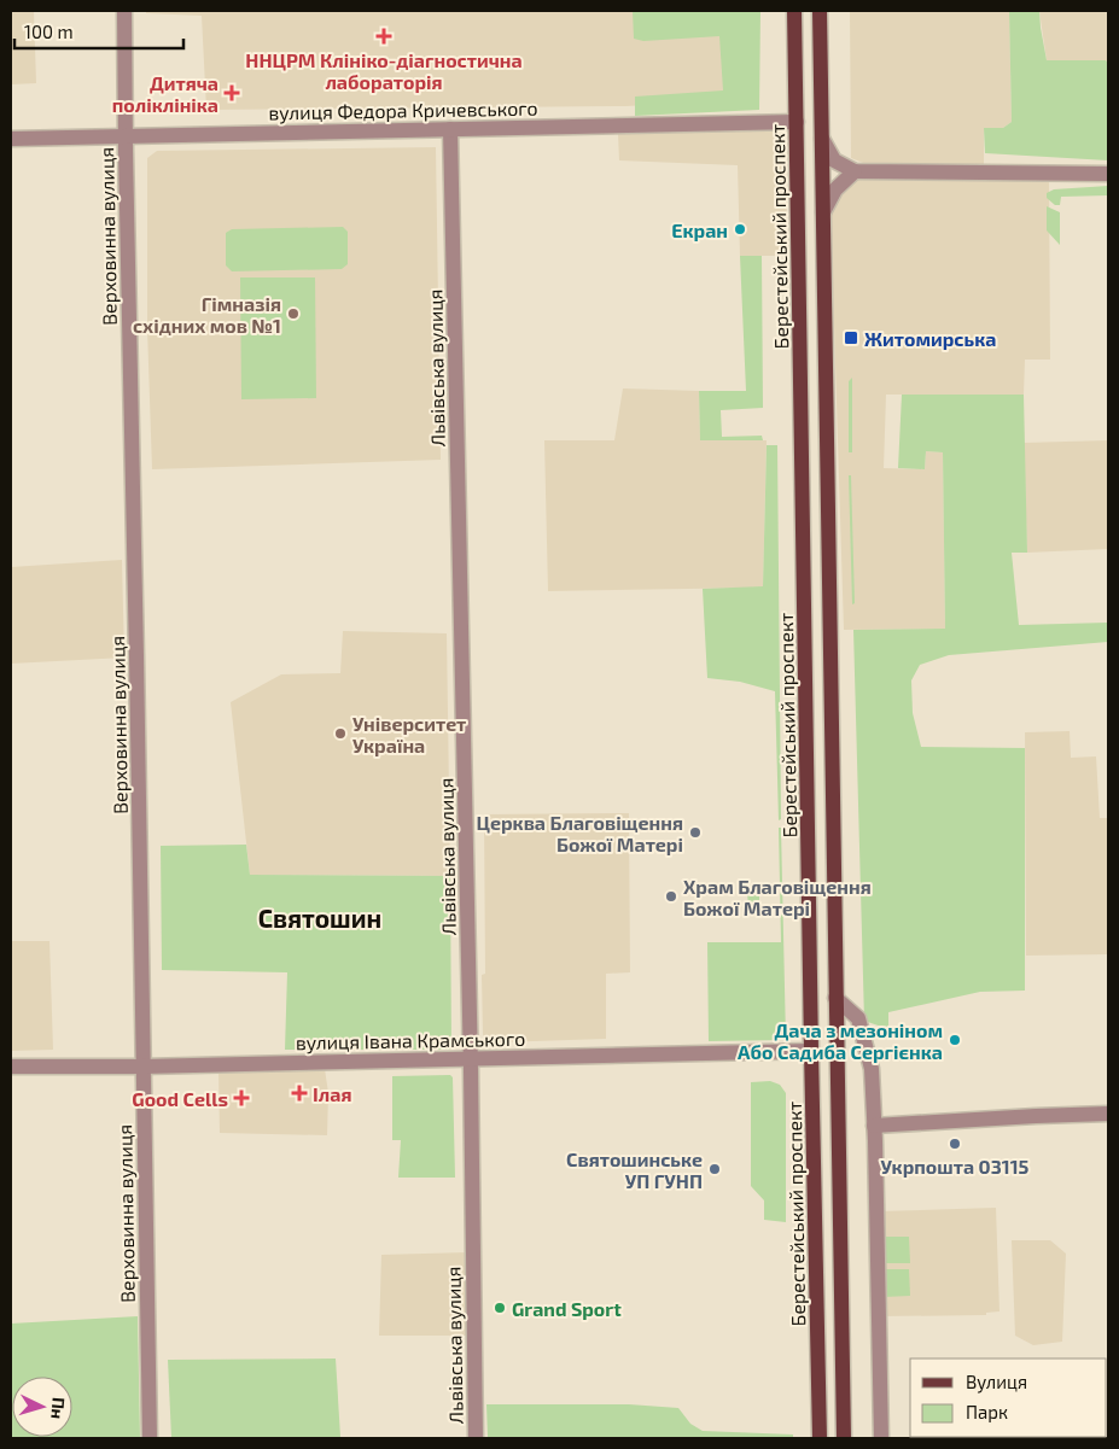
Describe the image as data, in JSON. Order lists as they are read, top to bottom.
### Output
{
  "streets": {
    "main road": ["Берестейський проспект"],
    "street": [
      "вулиця Федора Кричевського",
      "Верховинна вулиця",
      "Львівська вулиця",
      "вулиця Івана Крамського"
    ]
  },
  "crossings": [
    ["вулиця Федора Кричевського", "Верховинна вулиця"],
    ["вулиця Федора Кричевського", "Берестейський проспект"],
    ["вулиця Федора Кричевського", "Львівська вулиця"],
    ["Верховинна вулиця", "вулиця Івана Крамського"],
    ["Берестейський проспект", "вулиця Івана Крамського"],
    ["Львівська вулиця", "вулиця Івана Крамського"]
  ],
  "districts": ["Святошин"],
  "places": {
    "health": [
      "ННЦРМ Клініко-діагностична лабораторія",
      "Дитяча поліклініка",
      "Ілая",
      "Good Cells"
    ],
    "other": [
      "Екран",
      "Гімназія східних мов №1",
      "Університет Україна",
      "Церква Благовіщення Божої Матері",
      "Храм Благовіщення Божої Матері",
      "Дача з мезоніном Або Садиба Сергієнка",
      "Укрпошта 03115",
      "Святошинське УП ГУНП",
      "Grand Sport"
    ],
    "transit": ["Житомирська"]
  },
  "legend": ["Вулиця", "Парк"],
  "scale_bar": "100 m",
  "north": "right"
}
